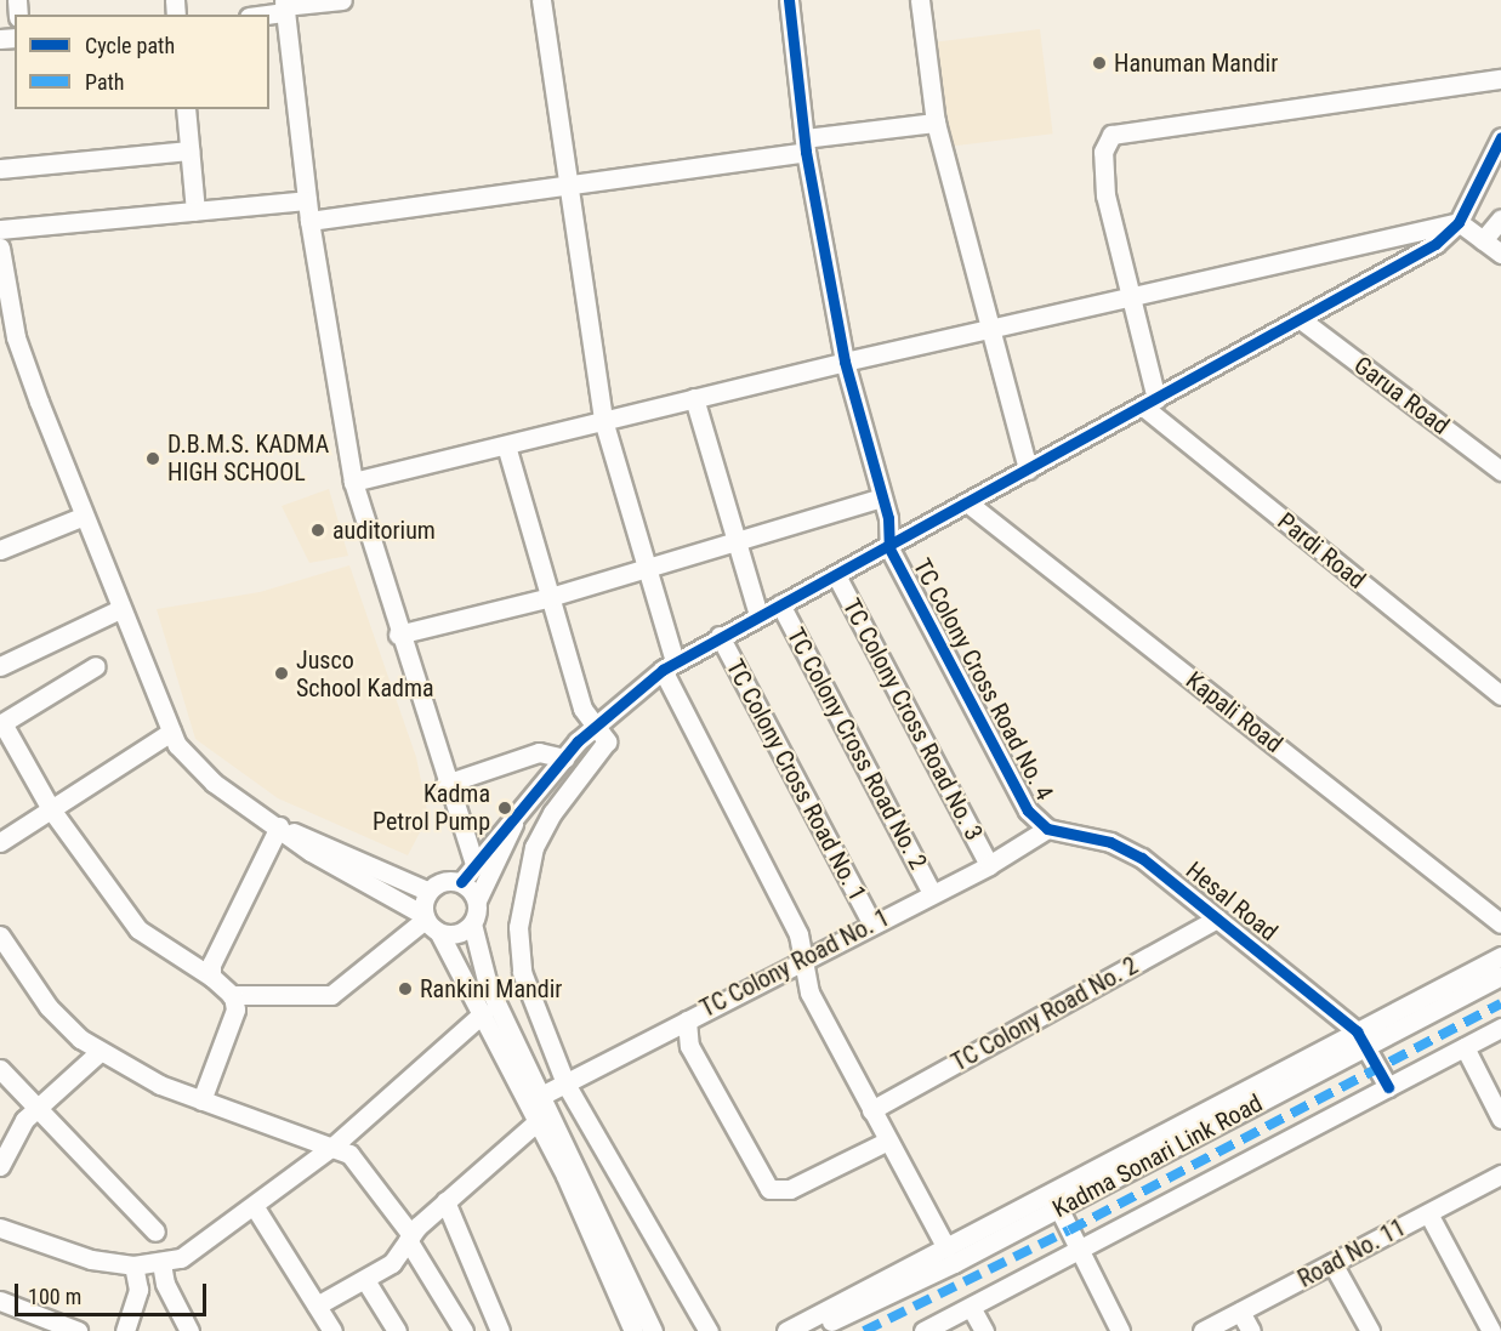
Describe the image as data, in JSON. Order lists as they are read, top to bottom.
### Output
{
  "streets": {
    "street": [
      "Garua Road",
      "Pardi Road",
      "TC Colony Cross Road No. 4",
      "Kapali Road",
      "TC Colony Cross Road No. 3",
      "TC Colony Cross Road No. 2",
      "TC Colony Cross Road No. 1",
      "Hesal Road",
      "TC Colony Road No. 1",
      "TC Colony Road No. 2",
      "Kadma Sonari Link Road",
      "Road No. 11"
    ]
  },
  "crossings": [
    ["TC Colony Cross Road No. 4", "Hesal Road"],
    ["TC Colony Cross Road No. 4", "TC Colony Road No. 1"],
    ["TC Colony Cross Road No. 3", "TC Colony Road No. 1"],
    ["TC Colony Cross Road No. 2", "TC Colony Road No. 1"],
    ["TC Colony Cross Road No. 1", "TC Colony Road No. 1"],
    ["Hesal Road", "TC Colony Road No. 1"],
    ["Hesal Road", "TC Colony Road No. 2"],
    ["Hesal Road", "Kadma Sonari Link Road"]
  ],
  "places": [
    "Hanuman Mandir",
    "D.B.M.S. KADMA HIGH SCHOOL",
    "auditorium",
    "Jusco School Kadma",
    "Kadma Petrol Pump",
    "Rankini Mandir"
  ],
  "legend": ["Cycle path", "Path"],
  "scale_bar": "100 m"
}
